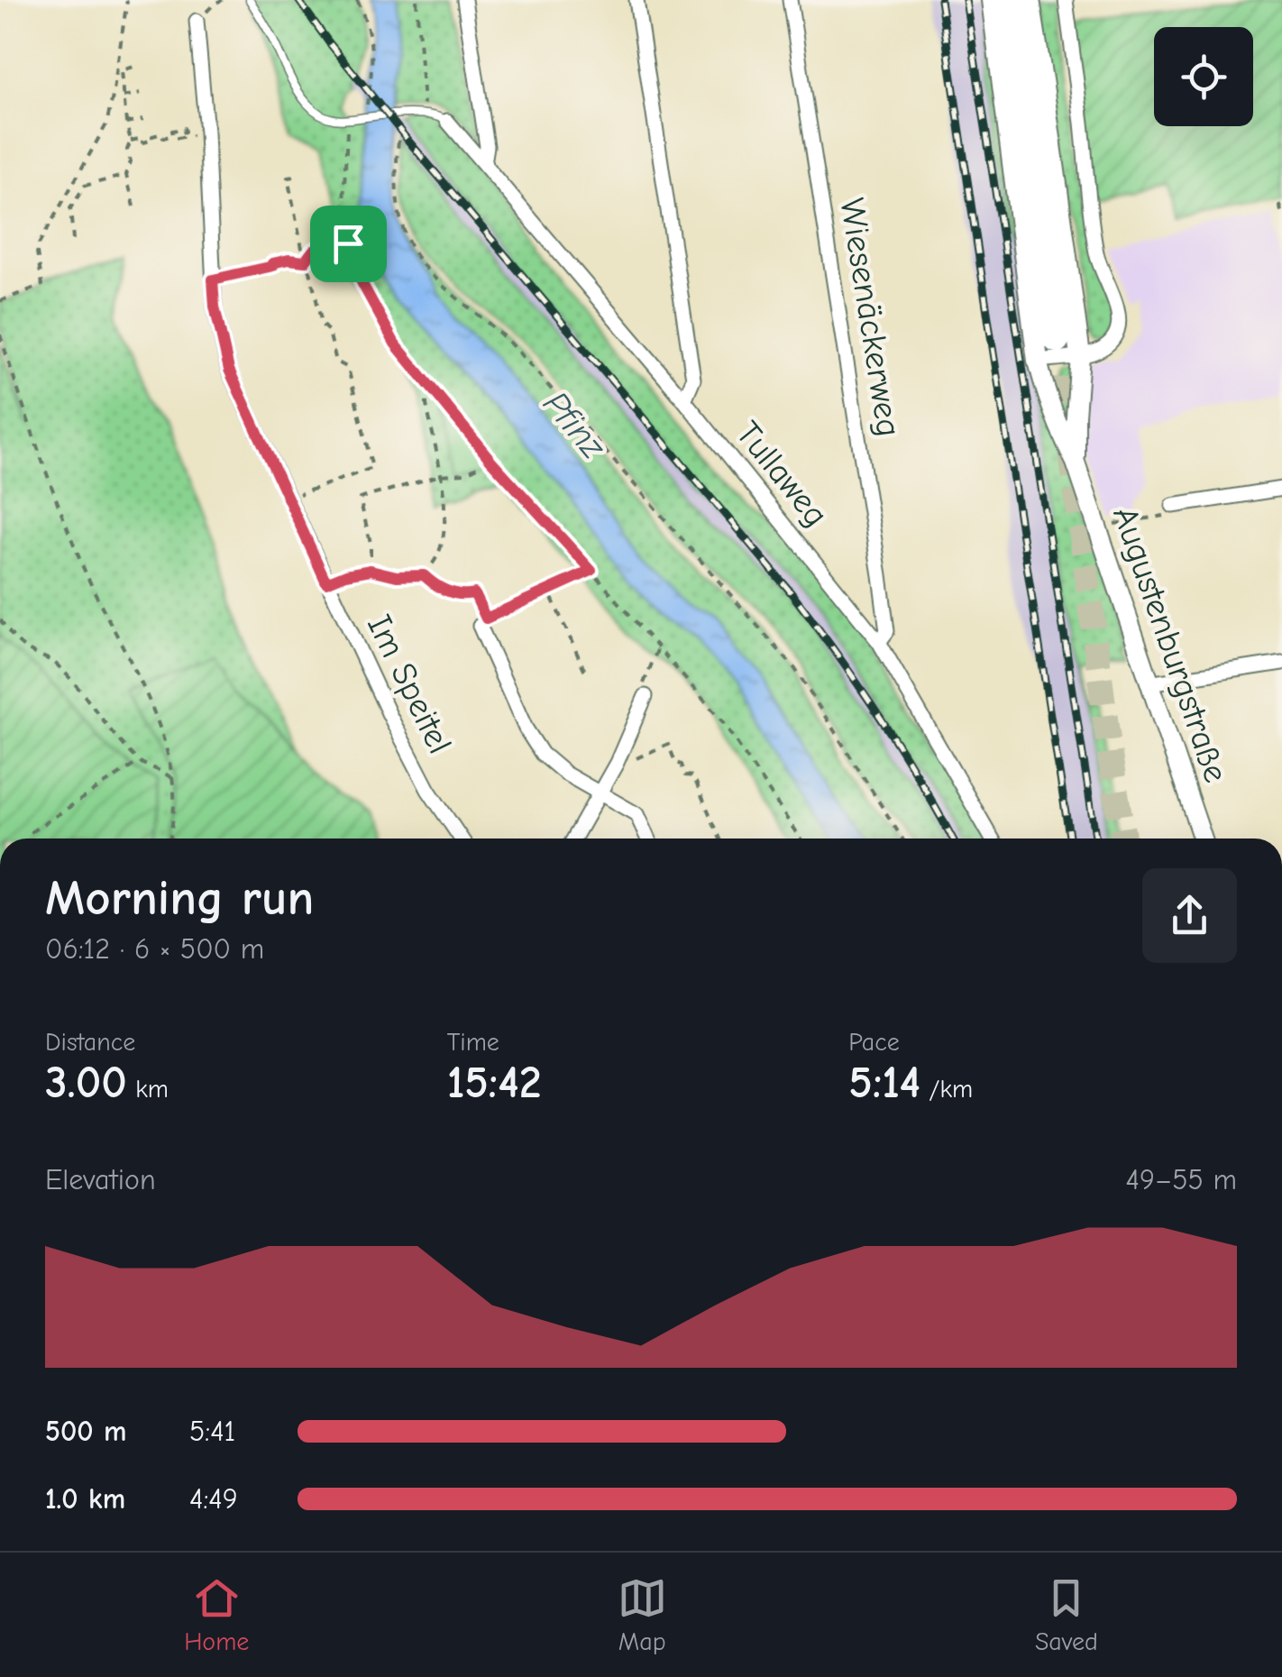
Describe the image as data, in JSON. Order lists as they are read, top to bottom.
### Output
{
  "streets": {
    "street": [
      "Wiesenäckerweg",
      "Tullaweg",
      "Augustenburgstraße",
      "Im Speitel"
    ]
  },
  "crossings": [
    ["Wiesenäckerweg", "Tullaweg"]
  ],
  "water": ["Pfinz"],
  "page": {
    "heading": ["Morning run", "06:12 · 6 × 500 m"],
    "stats": [
      ["Distance", "3.00 km"],
      ["Time", "15:42"],
      ["Pace", "5:14 /km"]
    ],
    "chart": ["Elevation", "49–55 m"],
    "list": [
      {
        "name": "500 m",
        "note": "5:41"
      },
      {
        "name": "1.0 km",
        "note": "4:49"
      }
    ],
    "tabs": ["Home", "Map", "Saved"]
  }
}
